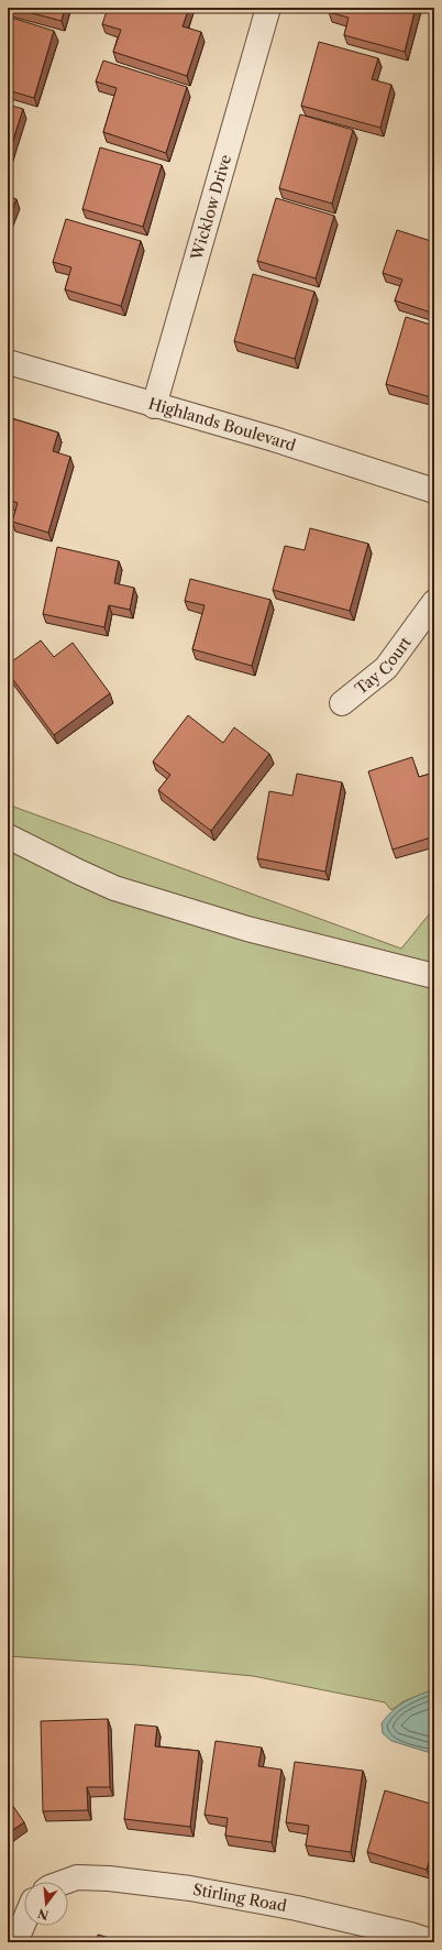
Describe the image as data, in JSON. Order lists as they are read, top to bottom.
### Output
{
  "streets": {
    "street": [
      "Wicklow Drive",
      "Highlands Boulevard",
      "Tay Court",
      "Stirling Road"
    ]
  },
  "crossings": [
    ["Wicklow Drive", "Highlands Boulevard"]
  ],
  "north": "bottom"
}
